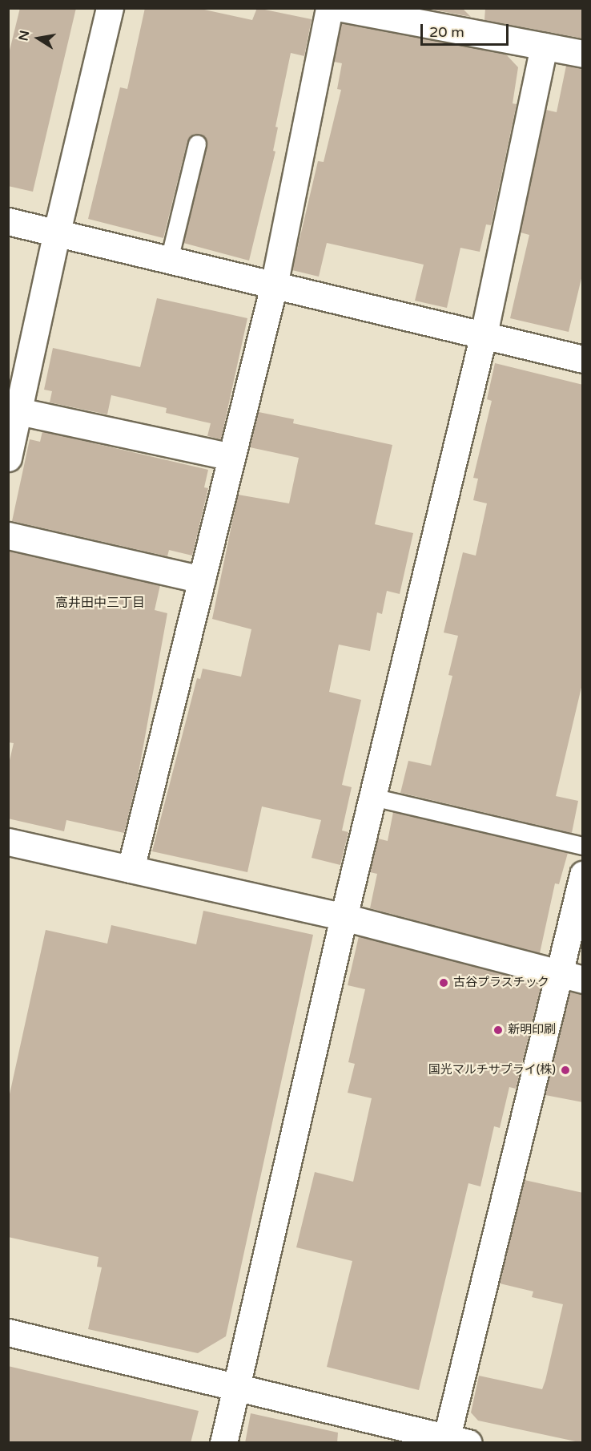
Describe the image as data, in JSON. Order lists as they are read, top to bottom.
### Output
{
  "districts": ["高井田中三丁目"],
  "places": ["古谷プラスチック", "新明印刷", "国光マルチサプライ(株)"],
  "scale_bar": "20 m",
  "north": "left"
}
